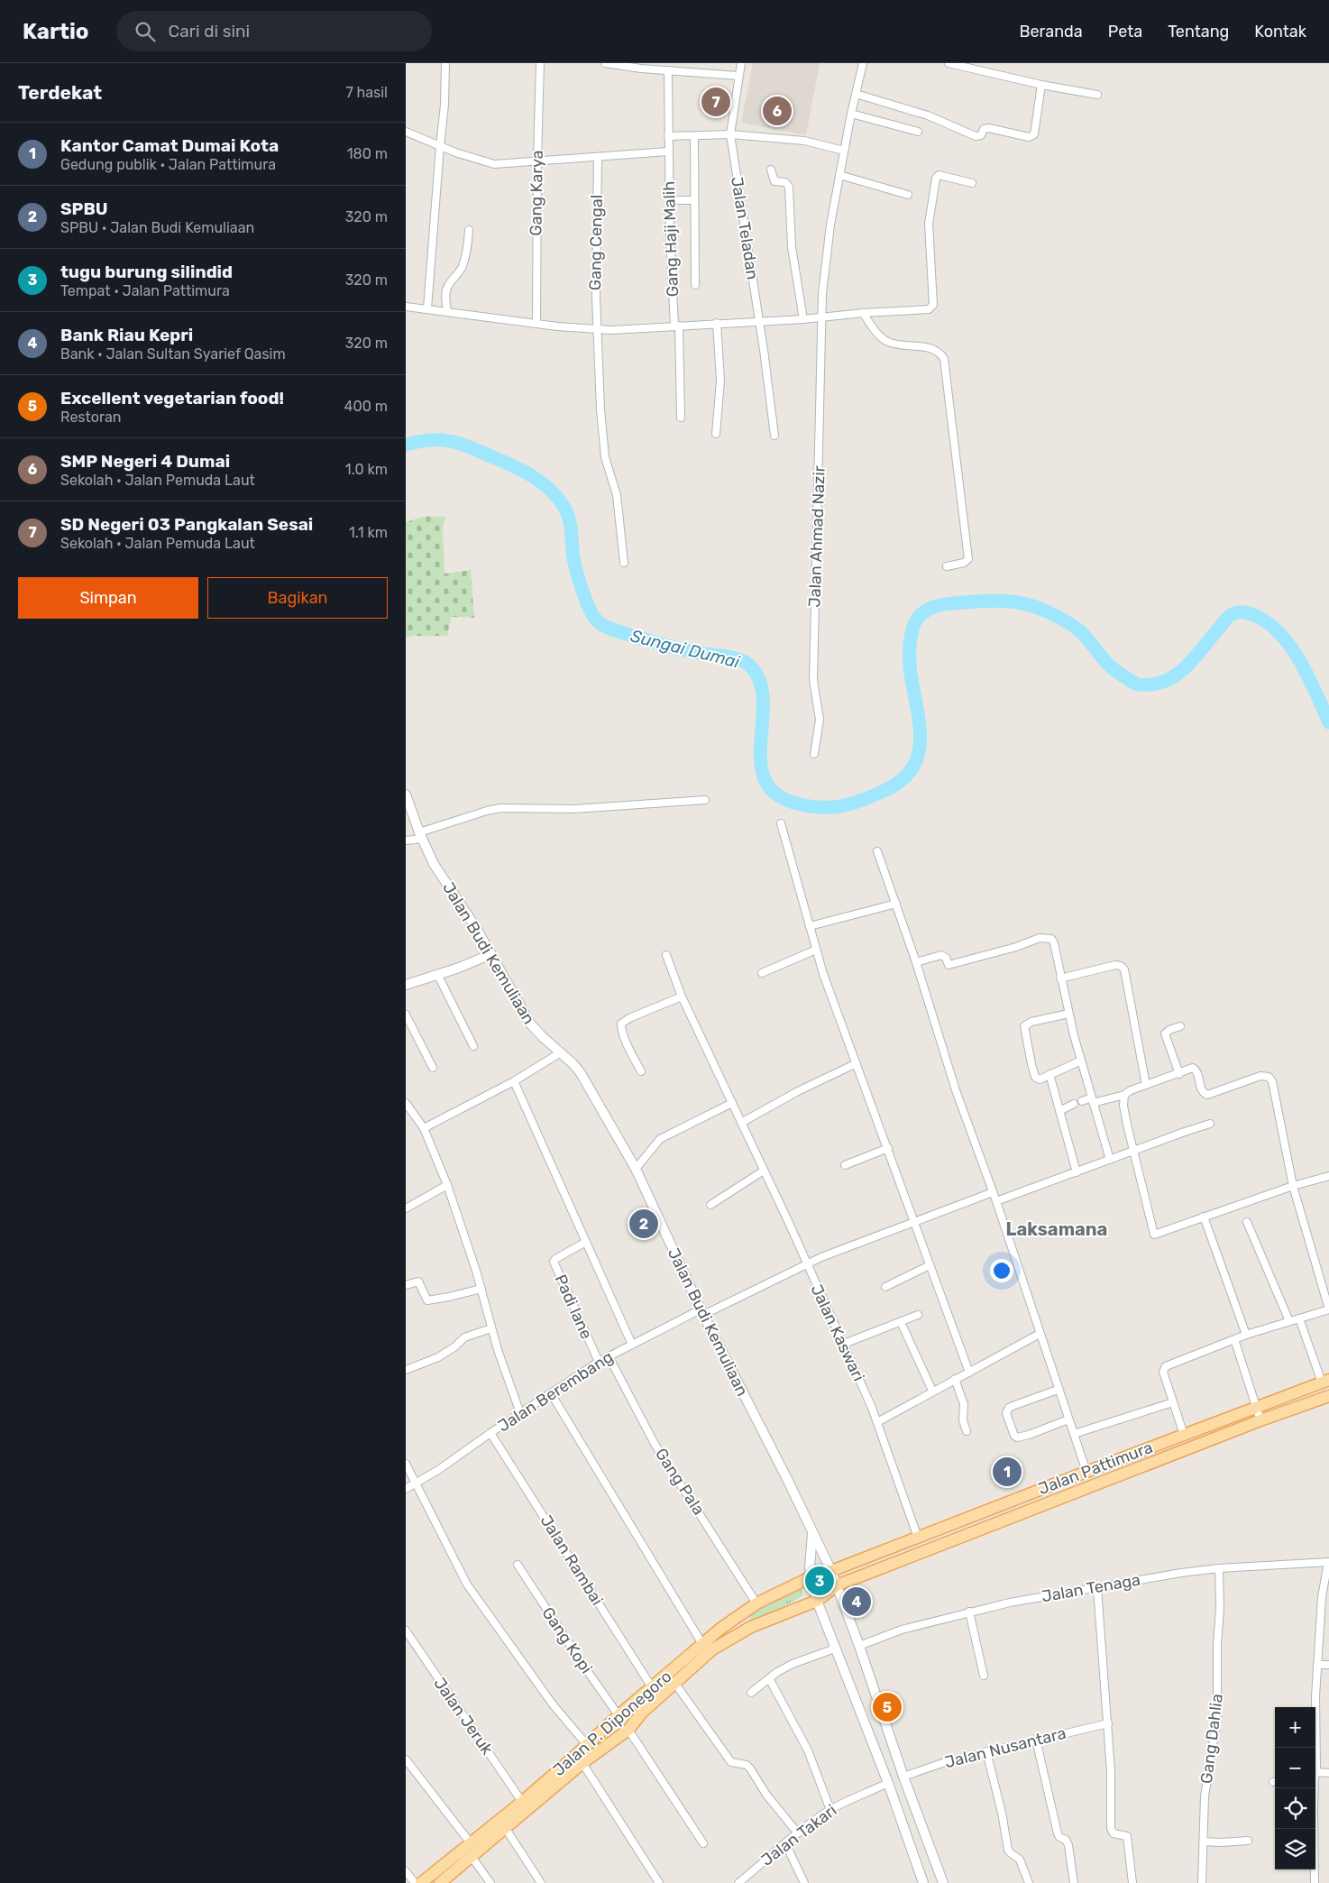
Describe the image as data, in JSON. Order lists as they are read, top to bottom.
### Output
{
  "streets": {
    "main road": ["Jalan Pattimura", "Jalan P. Diponegoro"],
    "street": [
      "Gang Karya",
      "Jalan Teladan",
      "Gang Haji Malih",
      "Gang Cengal",
      "Jalan Ahmad Nazir",
      "Jalan Budi Kemuliaan",
      "Padi lane",
      "Jalan Kaswari",
      "Jalan Berembang",
      "Gang Pala",
      "Jalan Rambai",
      "Jalan Tenaga",
      "Gang Kopi",
      "Jalan Jeruk",
      "Gang Dahlia",
      "Jalan Nusantara",
      "Jalan Takari"
    ]
  },
  "crossings": [
    ["Jalan Budi Kemuliaan", "Jalan Berembang"],
    ["Jalan Budi Kemuliaan", "Jalan Pattimura"],
    ["Jalan Budi Kemuliaan", "Jalan Tenaga"],
    ["Jalan Budi Kemuliaan", "Jalan Nusantara"],
    ["Padi lane", "Jalan Berembang"],
    ["Jalan Kaswari", "Jalan Berembang"],
    ["Jalan Kaswari", "Jalan Pattimura"],
    ["Jalan Berembang", "Gang Pala"],
    ["Jalan Berembang", "Jalan Rambai"],
    ["Jalan Pattimura", "Jalan P. Diponegoro"],
    ["Gang Pala", "Jalan P. Diponegoro"],
    ["Jalan Rambai", "Jalan P. Diponegoro"],
    ["Jalan Tenaga", "Gang Dahlia"],
    ["Gang Kopi", "Jalan P. Diponegoro"],
    ["Jalan Jeruk", "Jalan P. Diponegoro"]
  ],
  "districts": ["Laksamana"],
  "water": ["Sungai Dumai"],
  "page": {
    "header": "Kartio",
    "search": "Cari di sini",
    "nav": [
      "Beranda",
      "Peta",
      "Tentang",
      "Kontak"
    ],
    "heading": ["Terdekat", "7 hasil"],
    "pins": [
      "7",
      "6",
      "2",
      "1",
      "3",
      "4",
      "5"
    ],
    "list": [
      {
        "mark": "1",
        "name": "Kantor Camat Dumai Kota",
        "note": "Gedung publik · Jalan Pattimura",
        "value": "180 m"
      },
      {
        "mark": "2",
        "name": "SPBU",
        "note": "SPBU · Jalan Budi Kemuliaan",
        "value": "320 m"
      },
      {
        "mark": "3",
        "name": "tugu burung silindid",
        "note": "Tempat · Jalan Pattimura",
        "value": "320 m"
      },
      {
        "mark": "4",
        "name": "Bank Riau Kepri",
        "note": "Bank · Jalan Sultan Syarief Qasim",
        "value": "320 m"
      },
      {
        "mark": "5",
        "name": "Excellent vegetarian food!",
        "note": "Restoran",
        "value": "400 m"
      },
      {
        "mark": "6",
        "name": "SMP Negeri 4 Dumai",
        "note": "Sekolah · Jalan Pemuda Laut",
        "value": "1.0 km"
      },
      {
        "mark": "7",
        "name": "SD Negeri 03 Pangkalan Sesai",
        "note": "Sekolah · Jalan Pemuda Laut",
        "value": "1.1 km"
      }
    ],
    "buttons": ["Simpan", "Bagikan"],
    "map_buttons": ["+", "−"]
  }
}
